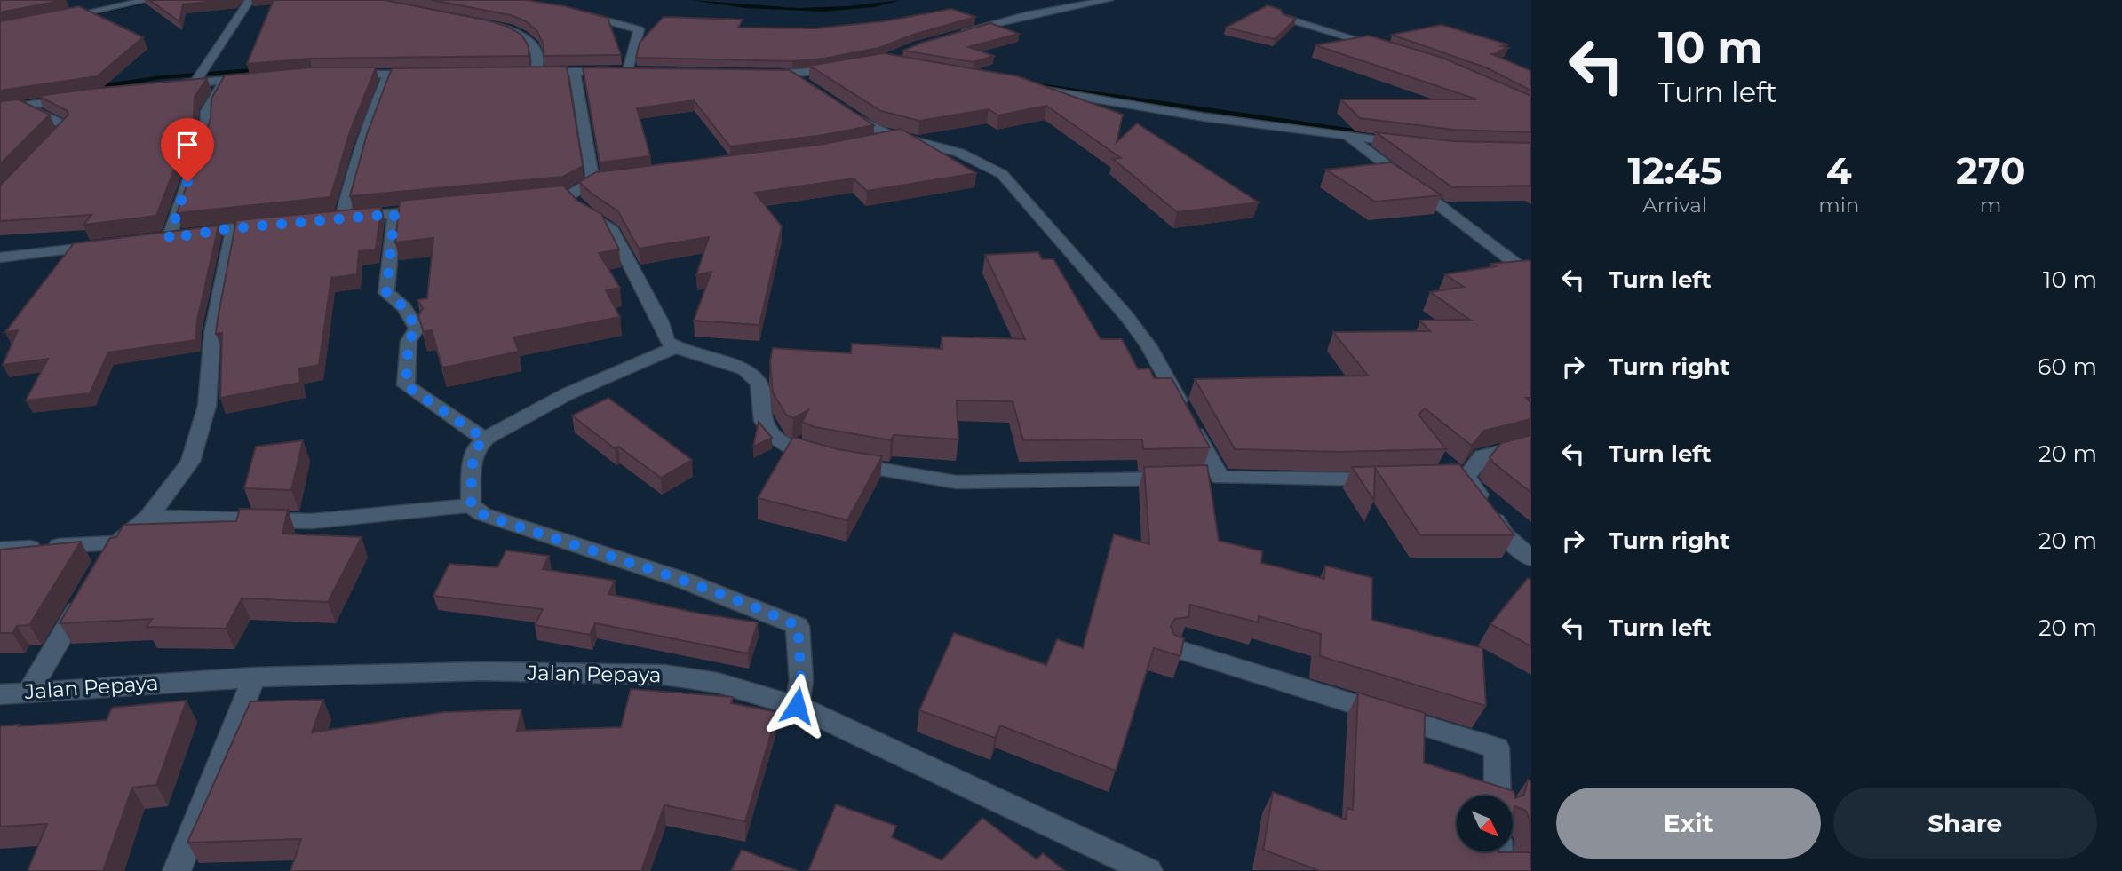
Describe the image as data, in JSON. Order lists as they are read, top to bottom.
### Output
{
  "streets": {
    "street": ["Jalan Pepaya"]
  },
  "north": "bottom right",
  "page": {
    "turn": ["10 m", "Turn left"],
    "eta": [
      "12:45",
      "Arrival",
      "4",
      "min",
      "270",
      "m"
    ],
    "list": [
      {
        "name": "Turn left",
        "value": "10 m"
      },
      {
        "name": "Turn right",
        "value": "60 m"
      },
      {
        "name": "Turn left",
        "value": "20 m"
      },
      {
        "name": "Turn right",
        "value": "20 m"
      },
      {
        "name": "Turn left",
        "value": "20 m"
      }
    ],
    "buttons": ["Exit", "Share"]
  }
}
